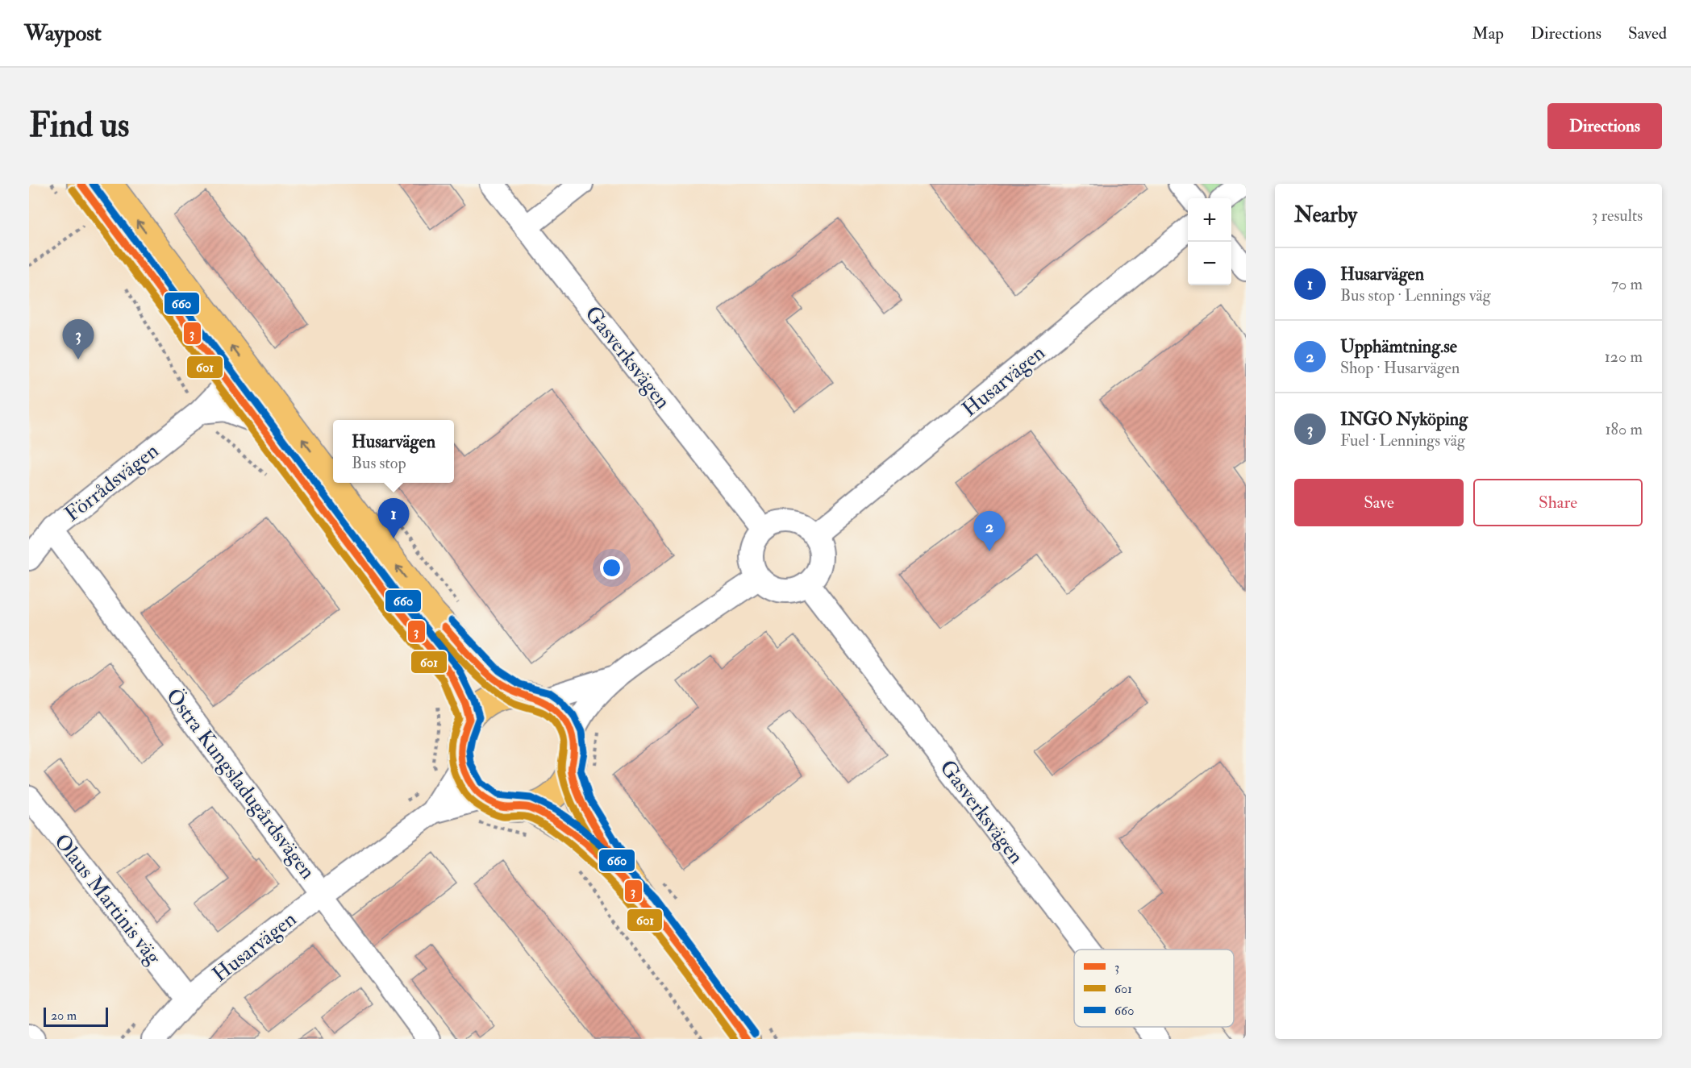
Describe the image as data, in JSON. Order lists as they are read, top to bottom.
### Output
{
  "streets": {
    "street": [
      "Gasverksvägen",
      "Husarvägen",
      "Förrådsvägen",
      "Östra Kungsladugårdsvägen",
      "Olaus Martinis väg"
    ]
  },
  "crossings": [
    ["Gasverksvägen", "Husarvägen"],
    ["Husarvägen", "Östra Kungsladugårdsvägen"],
    ["Husarvägen", "Olaus Martinis väg"],
    ["Förrådsvägen", "Östra Kungsladugårdsvägen"]
  ],
  "lines": ["transit line 3", "transit line 660", "transit line 601"],
  "legend": ["3", "601", "660"],
  "scale_bar": "20 m",
  "page": {
    "header": "Waypost",
    "nav": ["Map", "Directions", "Saved"],
    "buttons": [
      "Directions",
      ["Save", "Share"]
    ],
    "title": "Find us",
    "heading": ["Nearby", "3 results"],
    "map_buttons": ["+", "−"],
    "list": [
      {
        "mark": "1",
        "name": "Husarvägen",
        "note": "Bus stop · Lennings väg",
        "value": "70 m"
      },
      {
        "mark": "2",
        "name": "Upphämtning.se",
        "note": "Shop · Husarvägen",
        "value": "120 m"
      },
      {
        "mark": "3",
        "name": "INGO Nyköping",
        "note": "Fuel · Lennings väg",
        "value": "180 m"
      }
    ],
    "pins": ["3", "1", "2"],
    "popup": ["Husarvägen", "Bus stop"],
    "scale": "20 m"
  }
}
